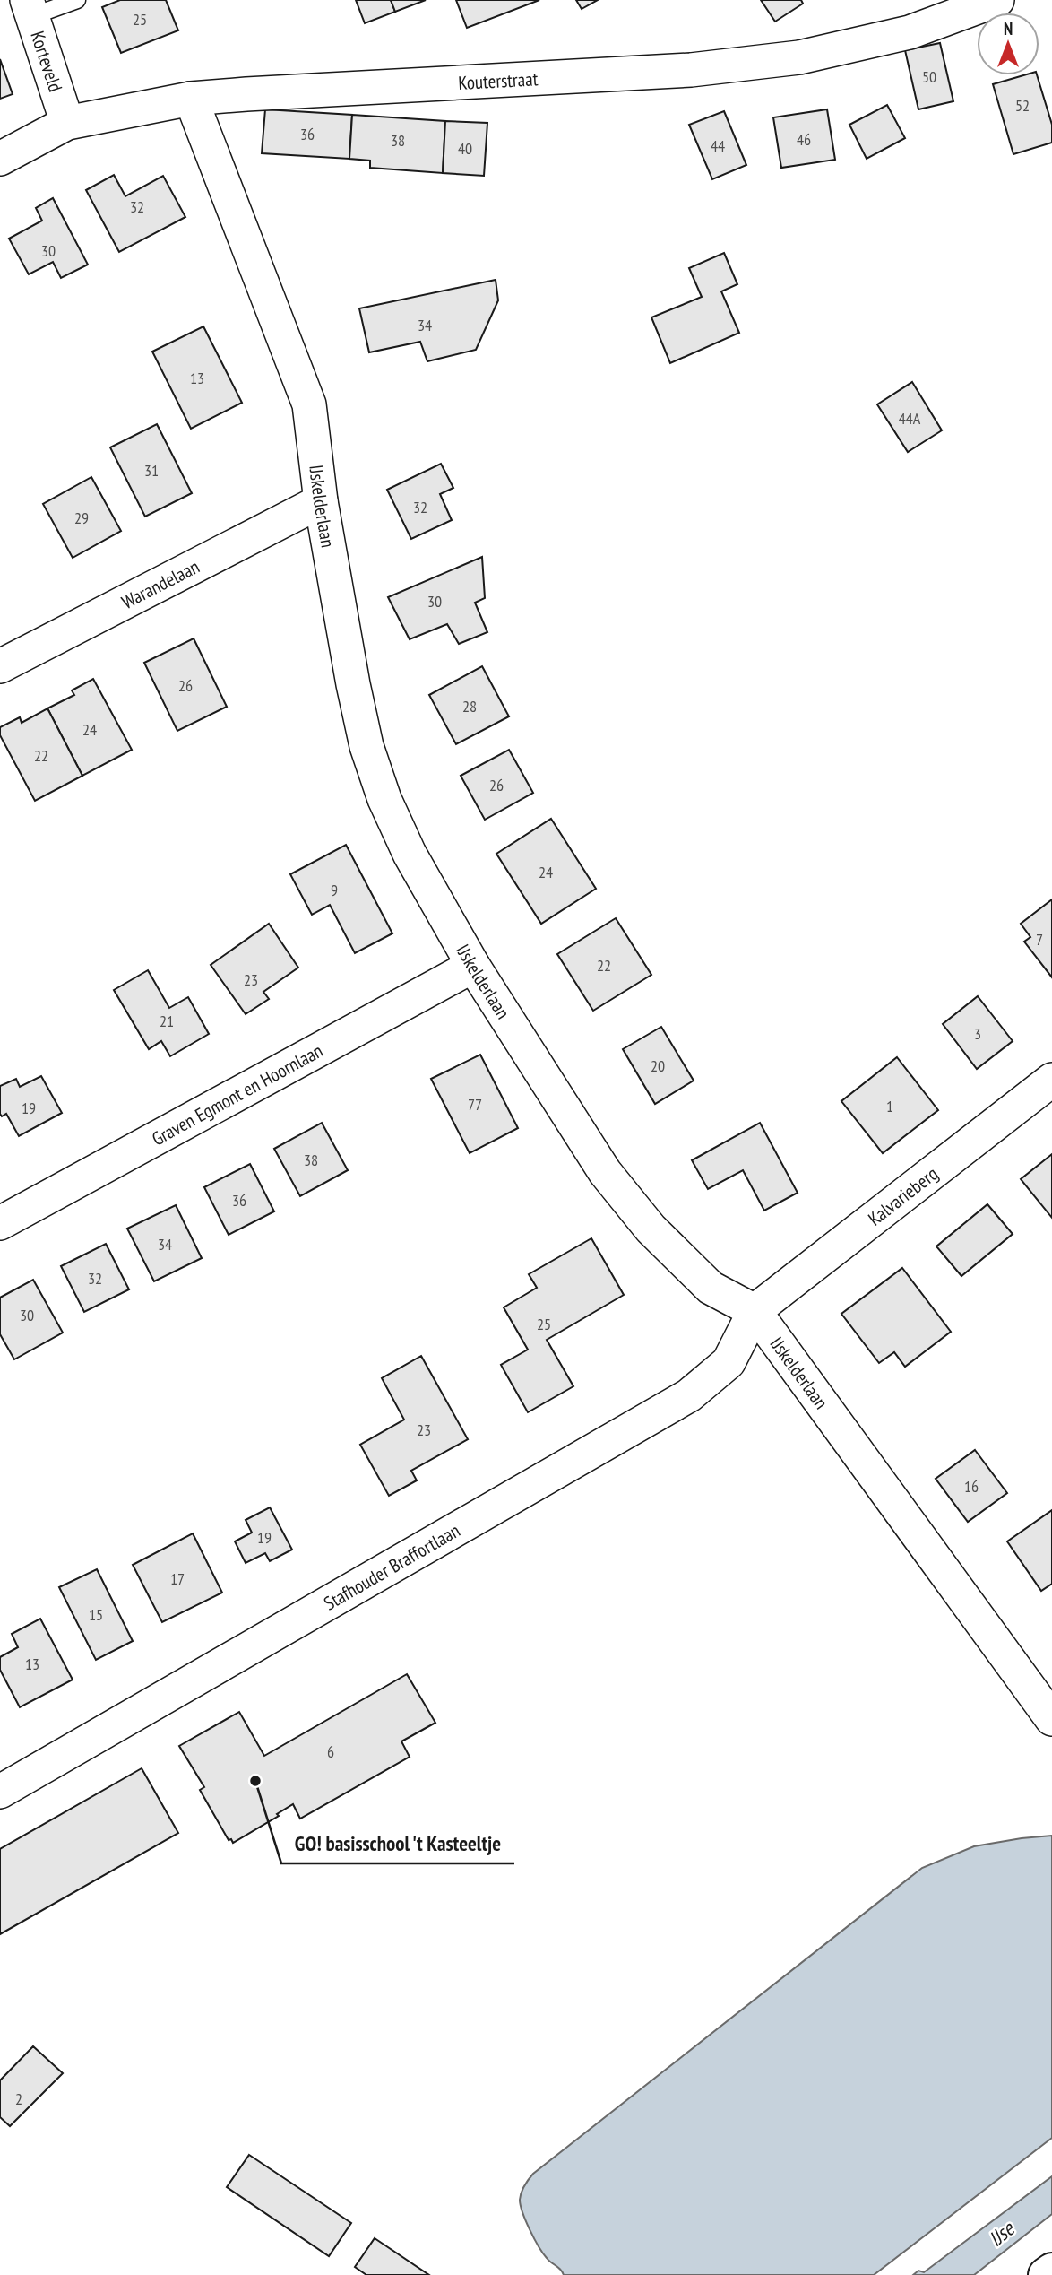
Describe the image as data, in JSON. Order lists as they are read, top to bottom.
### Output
{
  "streets": {
    "street": [
      "Korteveld",
      "Kouterstraat",
      "IJskelderlaan",
      "Warandelaan",
      "Graven Egmont en Hoornlaan",
      "Kalvarieberg",
      "Stafhouder Braffortlaan"
    ]
  },
  "crossings": [
    ["Korteveld", "Kouterstraat"],
    ["Kouterstraat", "IJskelderlaan"],
    ["IJskelderlaan", "Warandelaan"],
    ["IJskelderlaan", "Graven Egmont en Hoornlaan"],
    ["IJskelderlaan", "Kalvarieberg"],
    ["IJskelderlaan", "Stafhouder Braffortlaan"],
    ["Kalvarieberg", "Stafhouder Braffortlaan"]
  ],
  "water": ["IJse"],
  "places": ["GO! basisschool 't Kasteeltje"],
  "house_numbers": [
    "25",
    "50",
    "52",
    "36",
    "46",
    "38",
    "44",
    "40",
    "32",
    "30",
    "34",
    "13",
    "44A",
    "31",
    "32",
    "29",
    "30",
    "26",
    "28",
    "24",
    "22",
    "26",
    "24",
    "9",
    "7",
    "22",
    "23",
    "21",
    "3",
    "20",
    "77",
    "1",
    "19",
    "38",
    "36",
    "34",
    "32",
    "30",
    "25",
    "23",
    "16",
    "19",
    "17",
    "15",
    "13",
    "6",
    "2"
  ],
  "north": "top"
}
